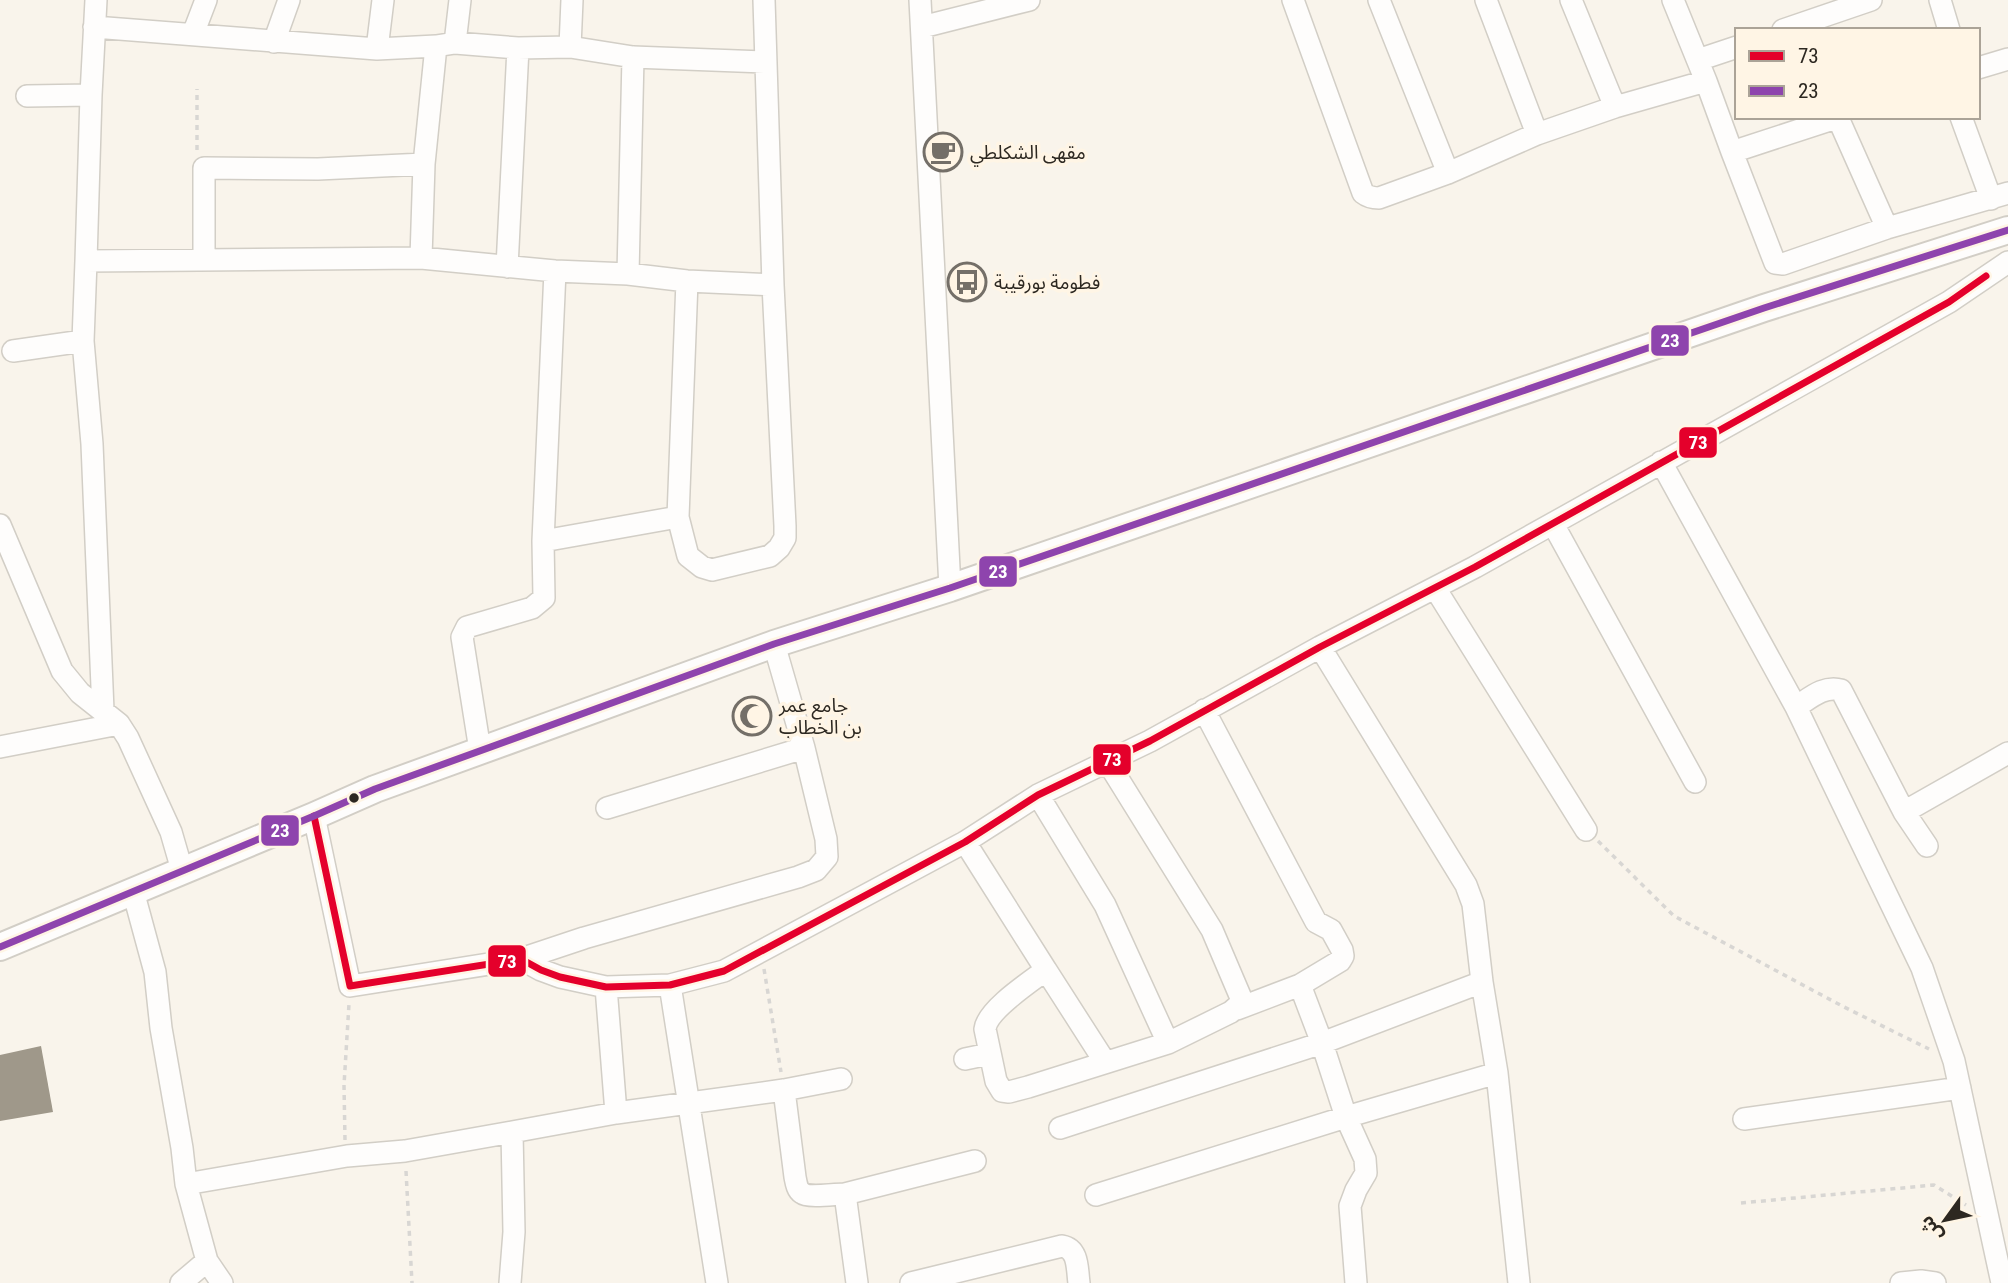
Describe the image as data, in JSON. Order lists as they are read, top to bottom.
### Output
{
  "places": {
    "cafe": ["مقهى الشكلطي"],
    "bus stop": ["فطومة بورقيبة"],
    "mosque": ["جامع عمر بن الخطاب"]
  },
  "lines": ["transit line 23", "transit line 73"],
  "legend": ["73", "23"],
  "north": "bottom left"
}
